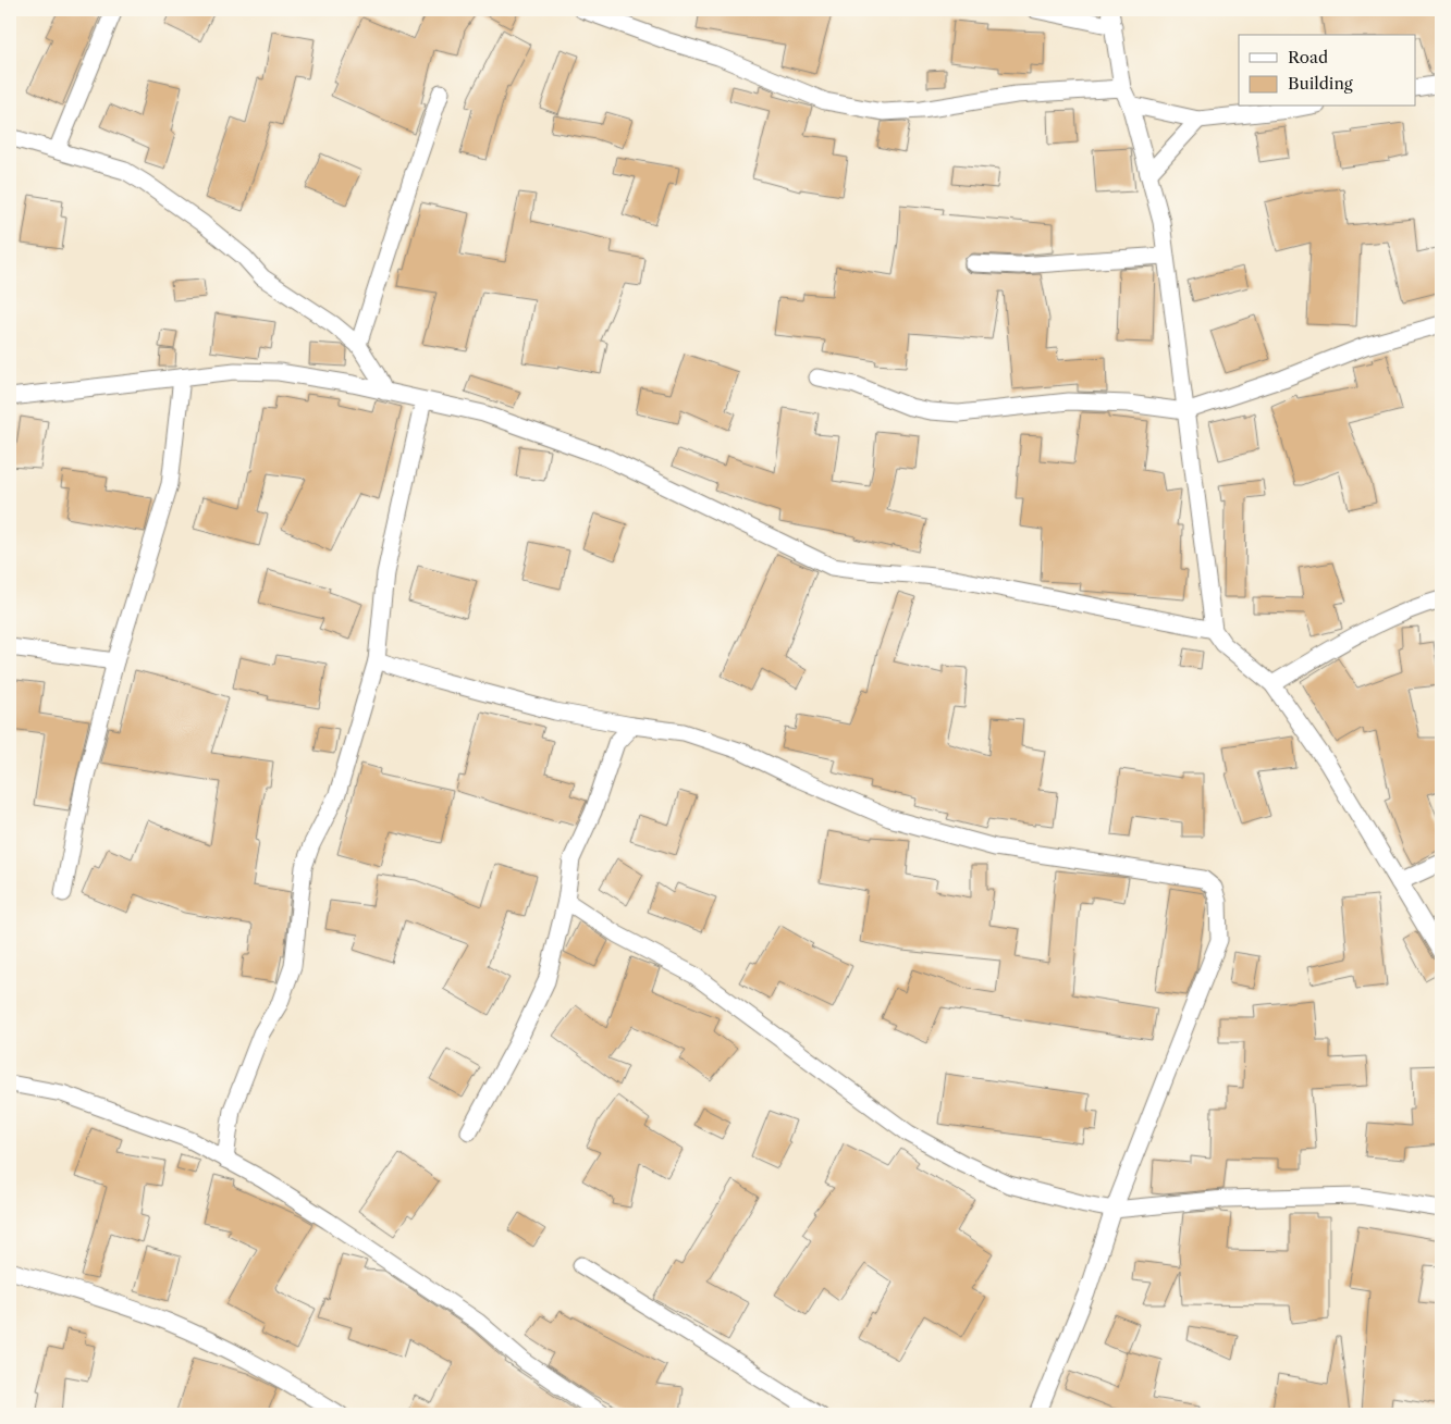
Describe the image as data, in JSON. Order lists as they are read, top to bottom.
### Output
{
  "legend": ["Road", "Building"]
}
